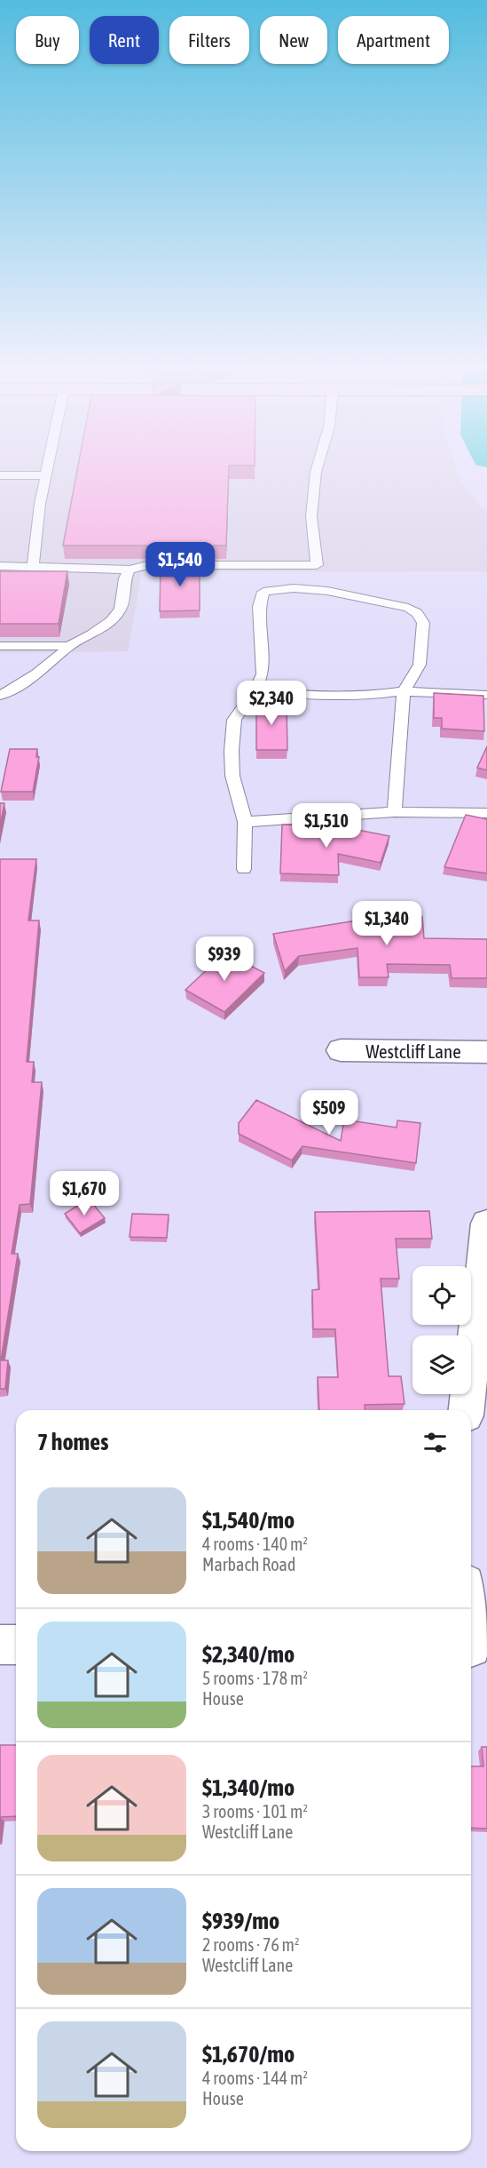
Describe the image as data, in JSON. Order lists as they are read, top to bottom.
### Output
{
  "streets": {
    "street": ["Westcliff Lane"]
  },
  "page": {
    "chip": [
      "Buy",
      "Rent",
      "Filters",
      "New",
      "Apartment"
    ],
    "price": [
      "$1,540",
      "$2,340",
      "$1,510",
      "$1,340",
      "$939",
      "$509",
      "$1,670"
    ],
    "heading": "7 homes",
    "list": [
      {
        "name": "$1,540/mo",
        "note": "4 rooms · 140 m² · Marbach Road"
      },
      {
        "name": "$2,340/mo",
        "note": "5 rooms · 178 m² · House"
      },
      {
        "name": "$1,340/mo",
        "note": "3 rooms · 101 m² · Westcliff Lane"
      },
      {
        "name": "$939/mo",
        "note": "2 rooms · 76 m² · Westcliff Lane"
      },
      {
        "name": "$1,670/mo",
        "note": "4 rooms · 144 m² · House"
      }
    ]
  }
}
